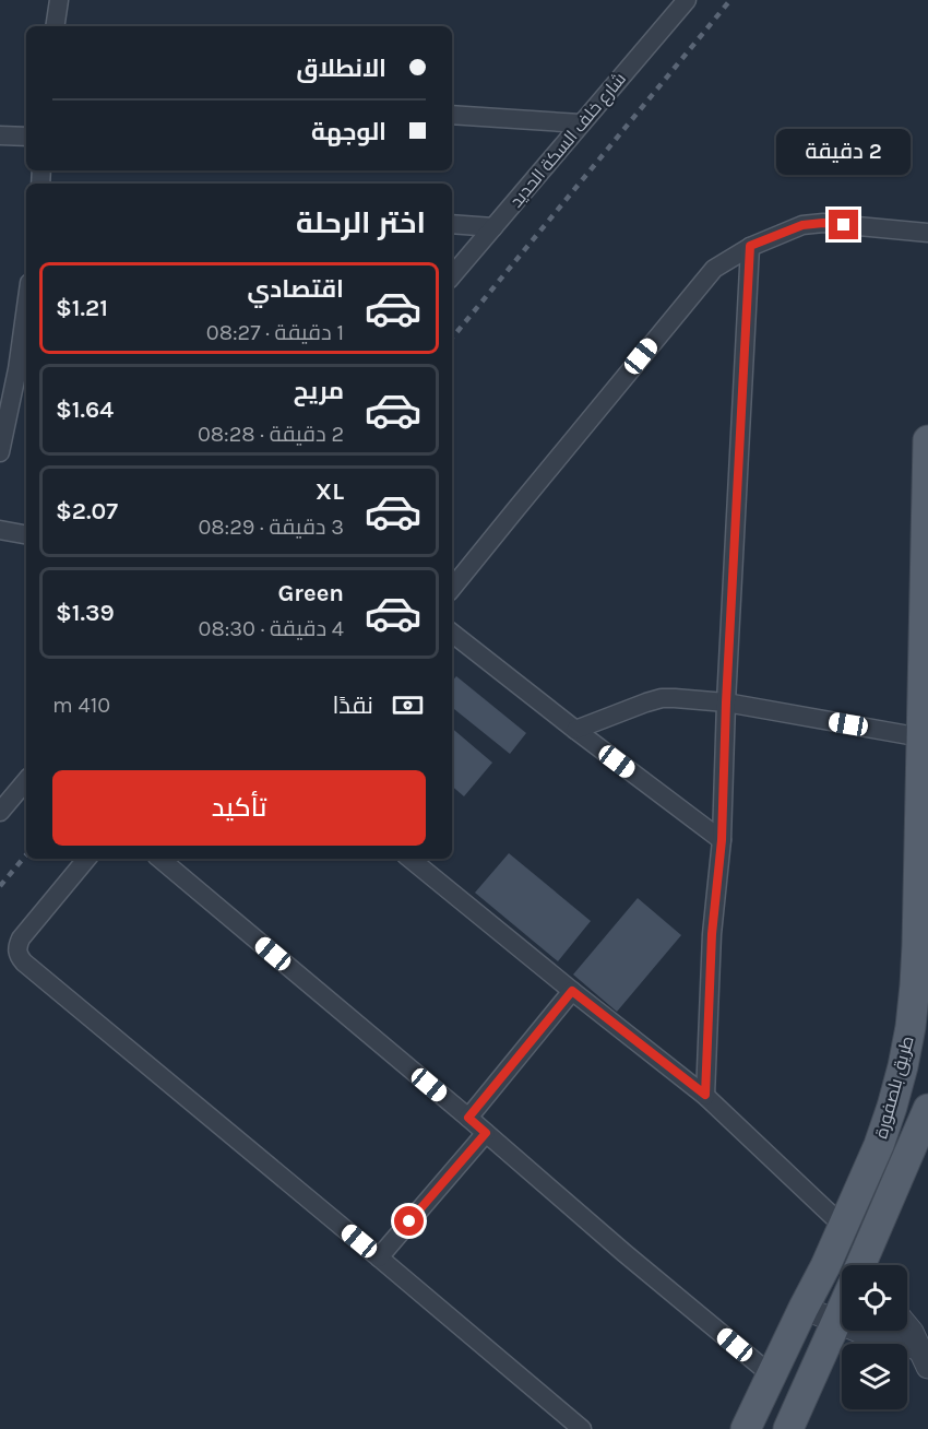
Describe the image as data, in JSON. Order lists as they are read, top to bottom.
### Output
{
  "streets": {
    "main road": ["طريق بلصفورة"],
    "street": ["شارع خلف السكة الحديد"]
  },
  "page": {
    "banner": ["الانطلاق", "الوجهة"],
    "bubble": "2 دقيقة",
    "heading": "اختر الرحلة",
    "list": [
      {
        "name": "اقتصادي",
        "note": "1 دقيقة · 08:27",
        "value": "$1.21"
      },
      {
        "name": "مريح",
        "note": "2 دقيقة · 08:28",
        "value": "$1.64"
      },
      {
        "name": "XL",
        "note": "3 دقيقة · 08:29",
        "value": "$2.07"
      },
      {
        "name": "Green",
        "note": "4 دقيقة · 08:30",
        "value": "$1.39"
      }
    ],
    "pay": ["نقدًا", "410 m"],
    "buttons": "تأكيد"
  }
}
